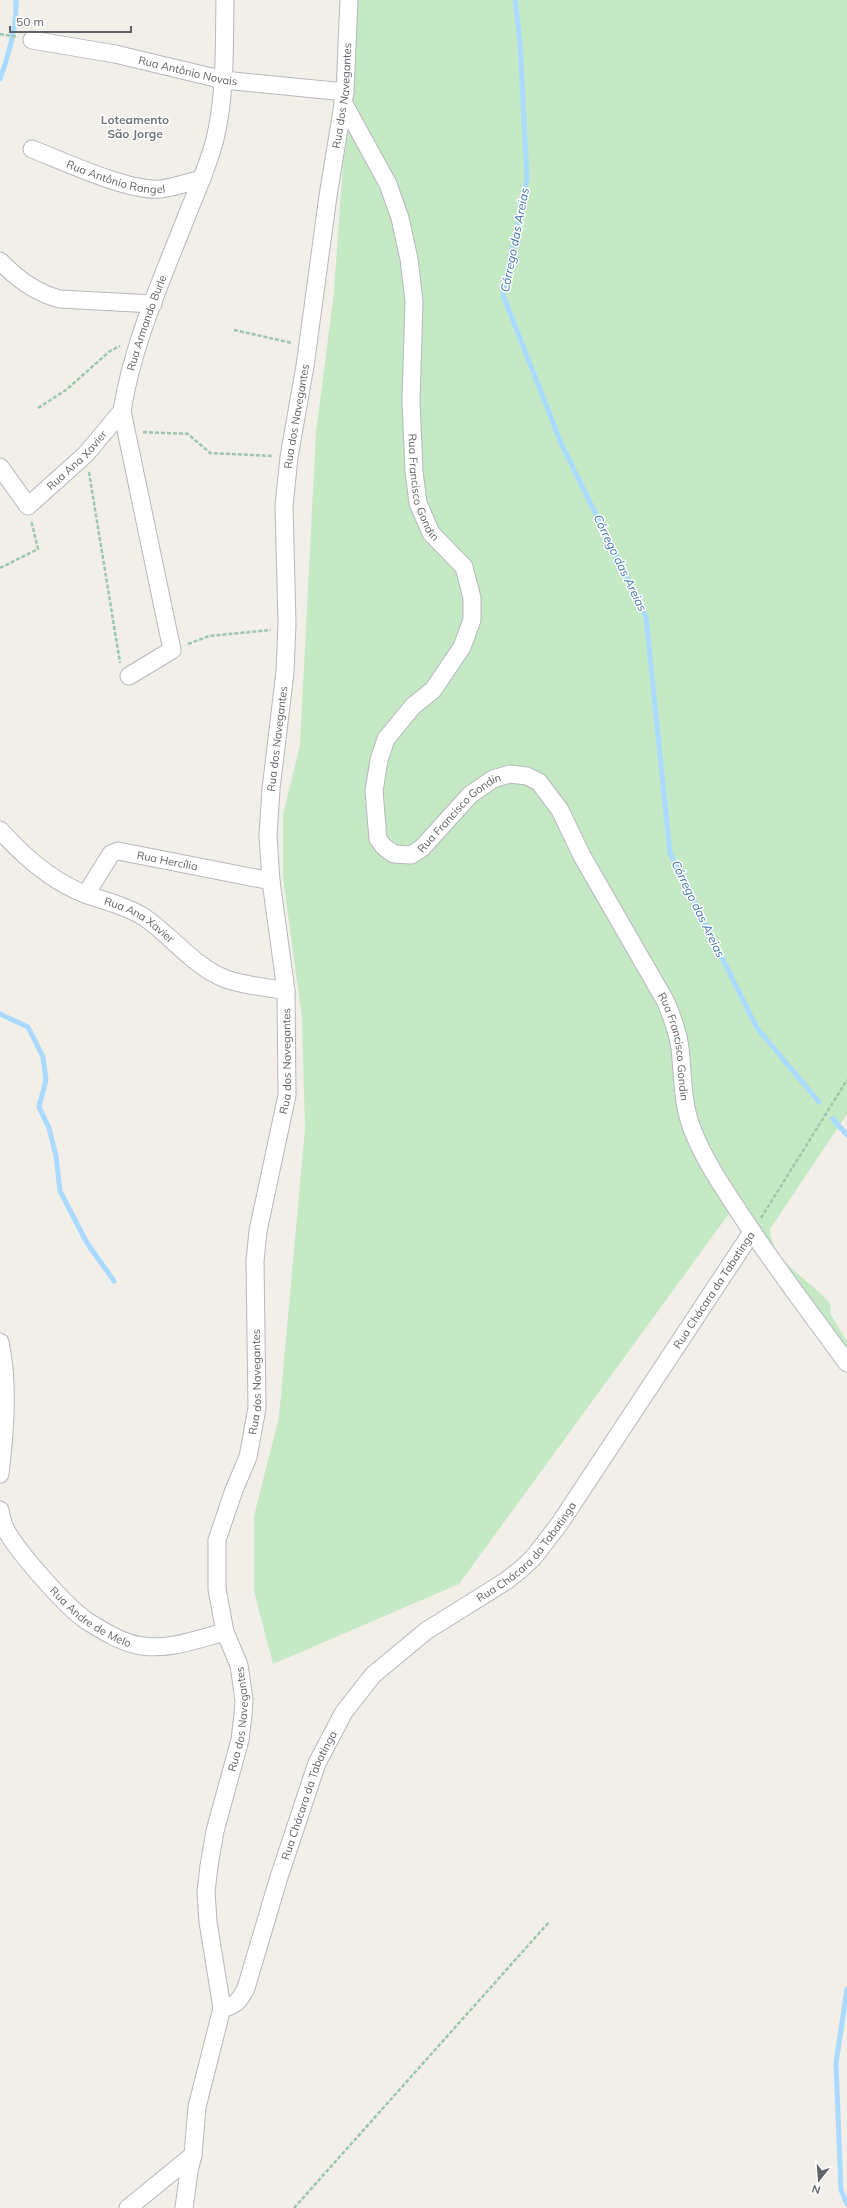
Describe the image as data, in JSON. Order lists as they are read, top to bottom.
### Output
{
  "streets": {
    "street": [
      "Rua Antônio Novais",
      "Rua dos Navegantes",
      "Rua Antônio Rangel",
      "Rua Armando Burle",
      "Rua Ana Xavier",
      "Rua Francisco Gondin",
      "Rua Hercília",
      "Rua Chácara da Tabatinga",
      "Rua Andre de Melo"
    ]
  },
  "crossings": [
    ["Rua Antônio Novais", "Rua dos Navegantes"],
    ["Rua Antônio Novais", "Rua Armando Burle"],
    ["Rua Antônio Novais", "Rua Francisco Gondin"],
    ["Rua dos Navegantes", "Rua Ana Xavier"],
    ["Rua dos Navegantes", "Rua Francisco Gondin"],
    ["Rua dos Navegantes", "Rua Hercília"],
    ["Rua dos Navegantes", "Rua Chácara da Tabatinga"],
    ["Rua dos Navegantes", "Rua Andre de Melo"],
    ["Rua Antônio Rangel", "Rua Armando Burle"],
    ["Rua Armando Burle", "Rua Ana Xavier"],
    ["Rua Ana Xavier", "Rua Hercília"],
    ["Rua Francisco Gondin", "Rua Chácara da Tabatinga"]
  ],
  "districts": ["Loteamento São Jorge"],
  "water": ["Córrego das Areias"],
  "scale_bar": "50 m",
  "north": "bottom"
}
